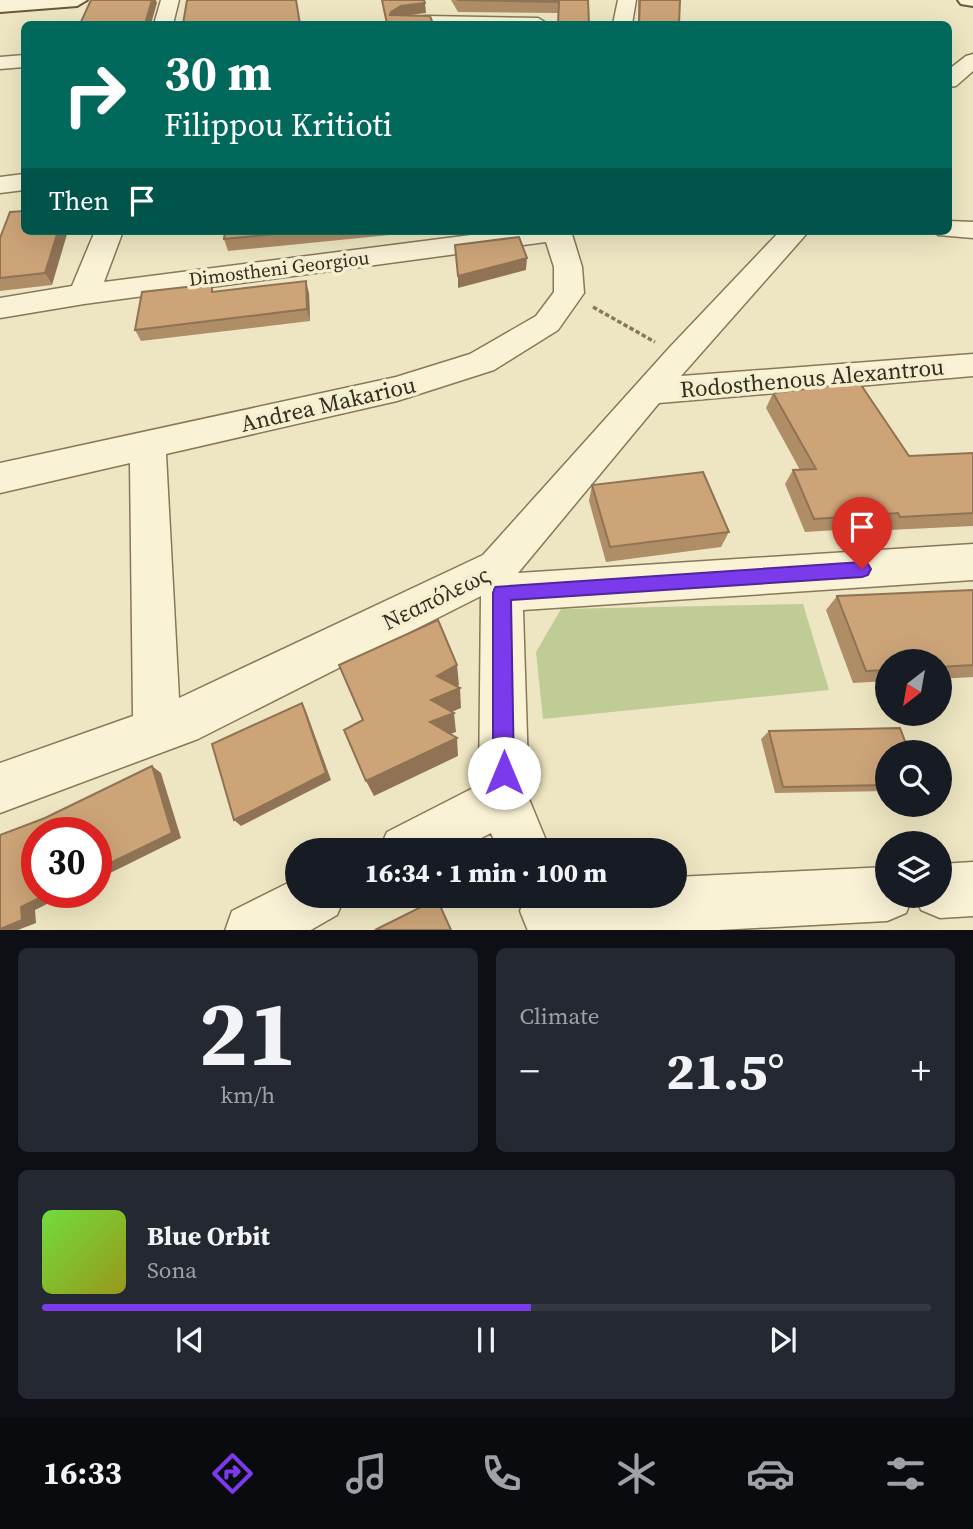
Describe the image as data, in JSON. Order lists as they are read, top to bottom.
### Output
{
  "streets": {
    "street": [
      "Dimostheni Georgiou",
      "Rodosthenous Alexantrou",
      "Andrea Makariou",
      "Νεαπόλεως"
    ]
  },
  "crossings": [
    ["Rodosthenous Alexantrou", "Νεαπόλεως"]
  ],
  "north": "bottom left",
  "page": {
    "turn": ["30 m", "Filippou Kritioti"],
    "then": "Then",
    "limit": "30",
    "trip": "16:34 · 1 min · 100 m",
    "tile": [
      ["21", "km/h"],
      "Climate"
    ],
    "heat": ["−", "21.5°", "+"],
    "song": ["Blue Orbit", "Sona"],
    "tabs": "16:33"
  }
}
